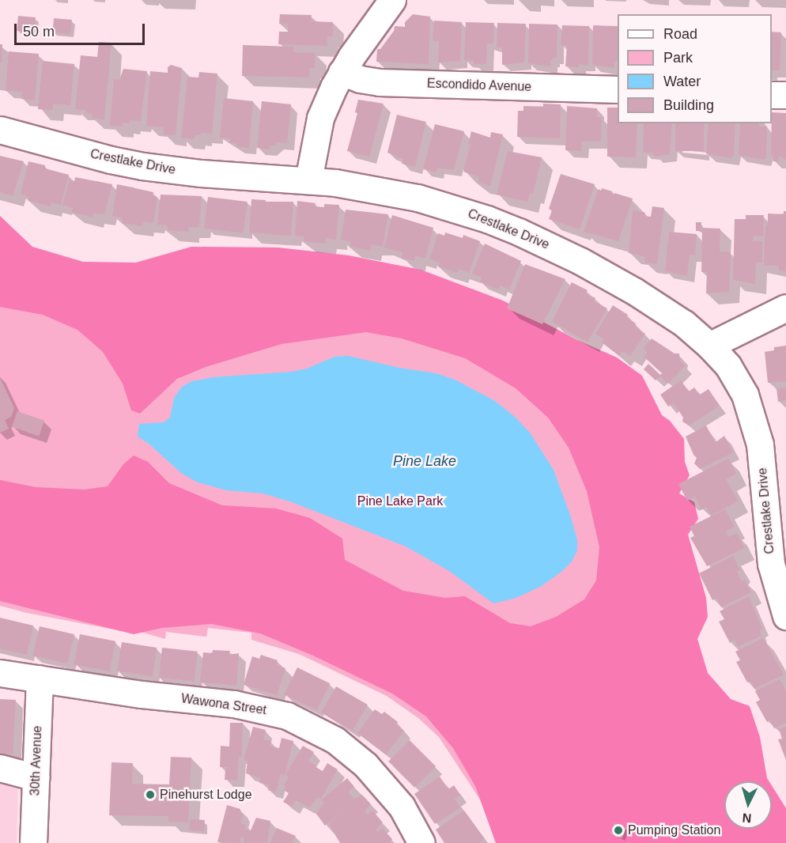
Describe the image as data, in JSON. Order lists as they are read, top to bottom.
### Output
{
  "streets": {
    "street": [
      "Escondido Avenue",
      "Crestlake Drive",
      "Wawona Street",
      "30th Avenue"
    ]
  },
  "crossings": [
    ["Wawona Street", "30th Avenue"]
  ],
  "water": ["Pine Lake"],
  "parks": ["Pine Lake Park"],
  "places": ["Pinehurst Lodge", "Pumping Station"],
  "legend": [
    "Road",
    "Park",
    "Water",
    "Building"
  ],
  "scale_bar": "50 m",
  "north": "bottom"
}
